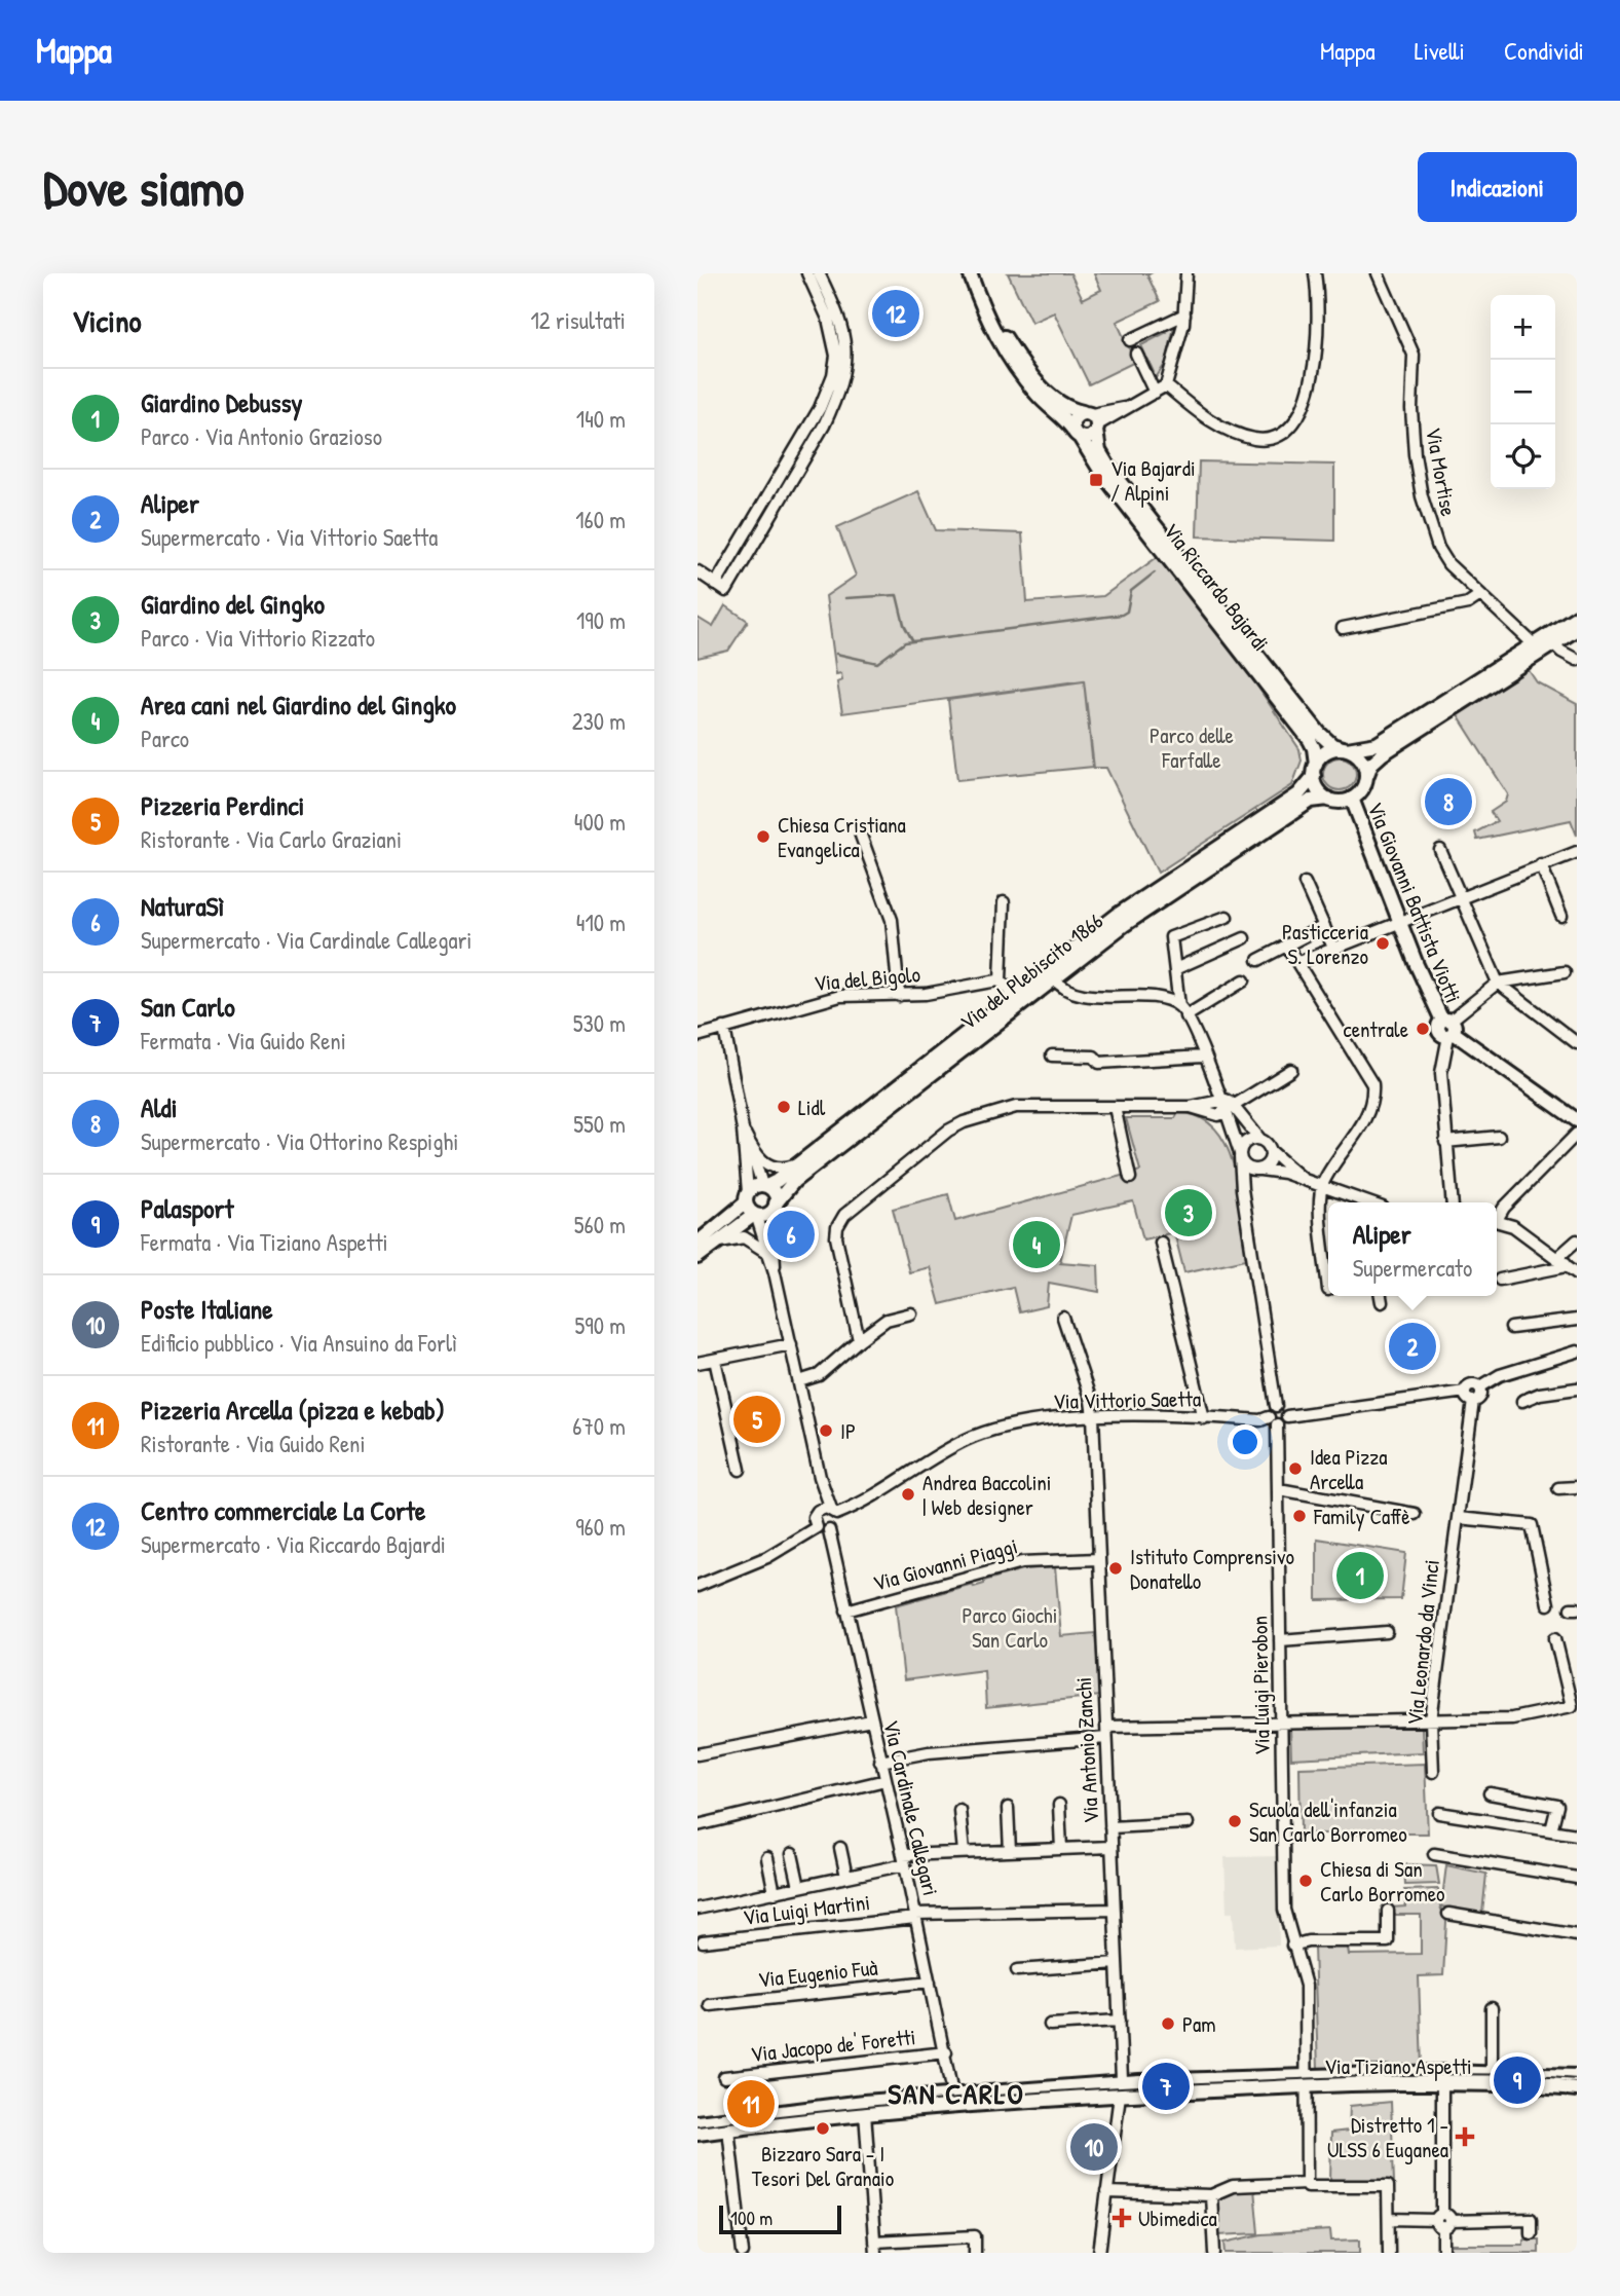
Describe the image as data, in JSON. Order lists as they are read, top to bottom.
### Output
{
  "streets": {
    "street": [
      "Via Mortise",
      "Via Riccardo Bajardi",
      "Via Giovanni Battista Viotti",
      "Via del Plebiscito 1866",
      "Via del Bigolo",
      "Via Vittorio Saetta",
      "Via Giovanni Piaggi",
      "Via Leonardo da Vinci",
      "Via Luigi Pierobon",
      "Via Antonio Zanchi",
      "Via Cardinale Callegari",
      "Via Luigi Martini",
      "Via Eugenio Fuà",
      "Via Jacopo de' Foretti",
      "Via Tiziano Aspetti"
    ]
  },
  "crossings": [
    ["Via Riccardo Bajardi", "Via Giovanni Battista Viotti"],
    ["Via Riccardo Bajardi", "Via del Plebiscito 1866"],
    ["Via Giovanni Battista Viotti", "Via del Plebiscito 1866"],
    ["Via Vittorio Saetta", "Via Luigi Pierobon"],
    ["Via Vittorio Saetta", "Via Antonio Zanchi"],
    ["Via Giovanni Piaggi", "Via Antonio Zanchi"],
    ["Via Giovanni Piaggi", "Via Cardinale Callegari"],
    ["Via Luigi Pierobon", "Via Tiziano Aspetti"],
    ["Via Antonio Zanchi", "Via Luigi Martini"],
    ["Via Cardinale Callegari", "Via Luigi Martini"],
    ["Via Cardinale Callegari", "Via Eugenio Fuà"],
    ["Via Cardinale Callegari", "Via Jacopo de' Foretti"]
  ],
  "districts": ["SAN CARLO"],
  "parks": ["Parco delle Farfalle", "Parco Giochi San Carlo"],
  "places": {
    "transit": ["Via Bajardi / Alpini"],
    "other": [
      "Chiesa Cristiana Evangelica",
      "Pasticceria S. Lorenzo",
      "centrale",
      "Lidl",
      "IP",
      "Idea Pizza Arcella",
      "Andrea Baccolini | Web designer",
      "Family Caffè",
      "Istituto Comprensivo Donatello",
      "Scuola dell'infanzia San Carlo Borromeo",
      "Chiesa di San Carlo Borromeo",
      "Pam",
      "Bizzaro Sara - I Tesori Del Granaio"
    ],
    "health": ["Distretto 1 - ULSS 6 Euganea", "Ubimedica"]
  },
  "scale_bar": "100 m",
  "page": {
    "header": "Mappa",
    "nav": ["Mappa", "Livelli", "Condividi"],
    "buttons": "Indicazioni",
    "title": "Dove siamo",
    "heading": ["Vicino", "12 risultati"],
    "pins": [
      "12",
      "8",
      "3",
      "6",
      "4",
      "2",
      "5",
      "1",
      "9",
      "7",
      "11",
      "10"
    ],
    "map_buttons": ["+", "−"],
    "list": [
      {
        "mark": "1",
        "name": "Giardino Debussy",
        "note": "Parco · Via Antonio Grazioso",
        "value": "140 m"
      },
      {
        "mark": "2",
        "name": "Aliper",
        "note": "Supermercato · Via Vittorio Saetta",
        "value": "160 m"
      },
      {
        "mark": "3",
        "name": "Giardino del Gingko",
        "note": "Parco · Via Vittorio Rizzato",
        "value": "190 m"
      },
      {
        "mark": "4",
        "name": "Area cani nel Giardino del Gingko",
        "note": "Parco",
        "value": "230 m"
      },
      {
        "mark": "5",
        "name": "Pizzeria Perdinci",
        "note": "Ristorante · Via Carlo Graziani",
        "value": "400 m"
      },
      {
        "mark": "6",
        "name": "NaturaSì",
        "note": "Supermercato · Via Cardinale Callegari",
        "value": "410 m"
      },
      {
        "mark": "7",
        "name": "San Carlo",
        "note": "Fermata · Via Guido Reni",
        "value": "530 m"
      },
      {
        "mark": "8",
        "name": "Aldi",
        "note": "Supermercato · Via Ottorino Respighi",
        "value": "550 m"
      },
      {
        "mark": "9",
        "name": "Palasport",
        "note": "Fermata · Via Tiziano Aspetti",
        "value": "560 m"
      },
      {
        "mark": "10",
        "name": "Poste Italiane",
        "note": "Edificio pubblico · Via Ansuino da Forlì",
        "value": "590 m"
      },
      {
        "mark": "11",
        "name": "Pizzeria Arcella (pizza e kebab)",
        "note": "Ristorante · Via Guido Reni",
        "value": "670 m"
      },
      {
        "mark": "12",
        "name": "Centro commerciale La Corte",
        "note": "Supermercato · Via Riccardo Bajardi",
        "value": "960 m"
      }
    ],
    "popup": ["Aliper", "Supermercato"],
    "scale": "100 m"
  }
}
